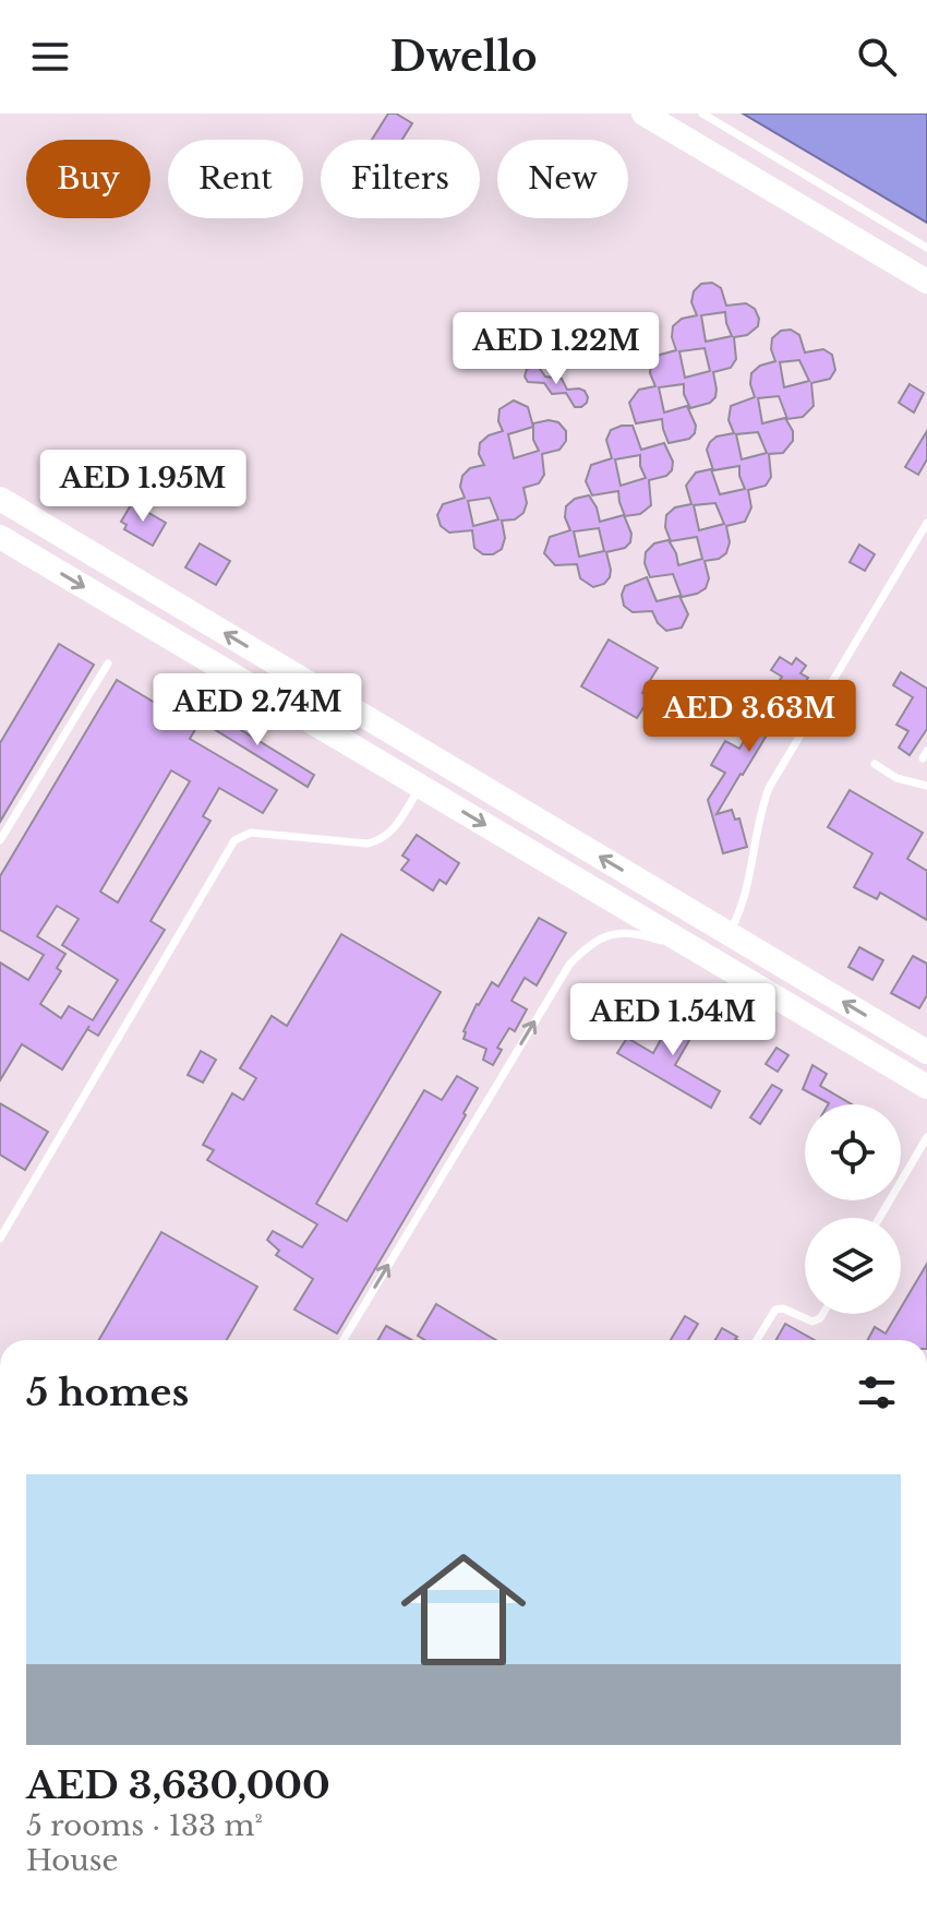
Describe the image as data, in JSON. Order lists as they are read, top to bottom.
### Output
{
  "page": {
    "header": "Dwello",
    "chip": [
      "Buy",
      "Rent",
      "Filters",
      "New"
    ],
    "price": [
      "AED 1.22M",
      "AED 1.95M",
      "AED 2.74M",
      "AED 3.63M",
      "AED 1.54M"
    ],
    "heading": "5 homes",
    "list": [
      {
        "name": "AED 3,630,000",
        "note": "5 rooms · 133 m² · House"
      }
    ]
  }
}
